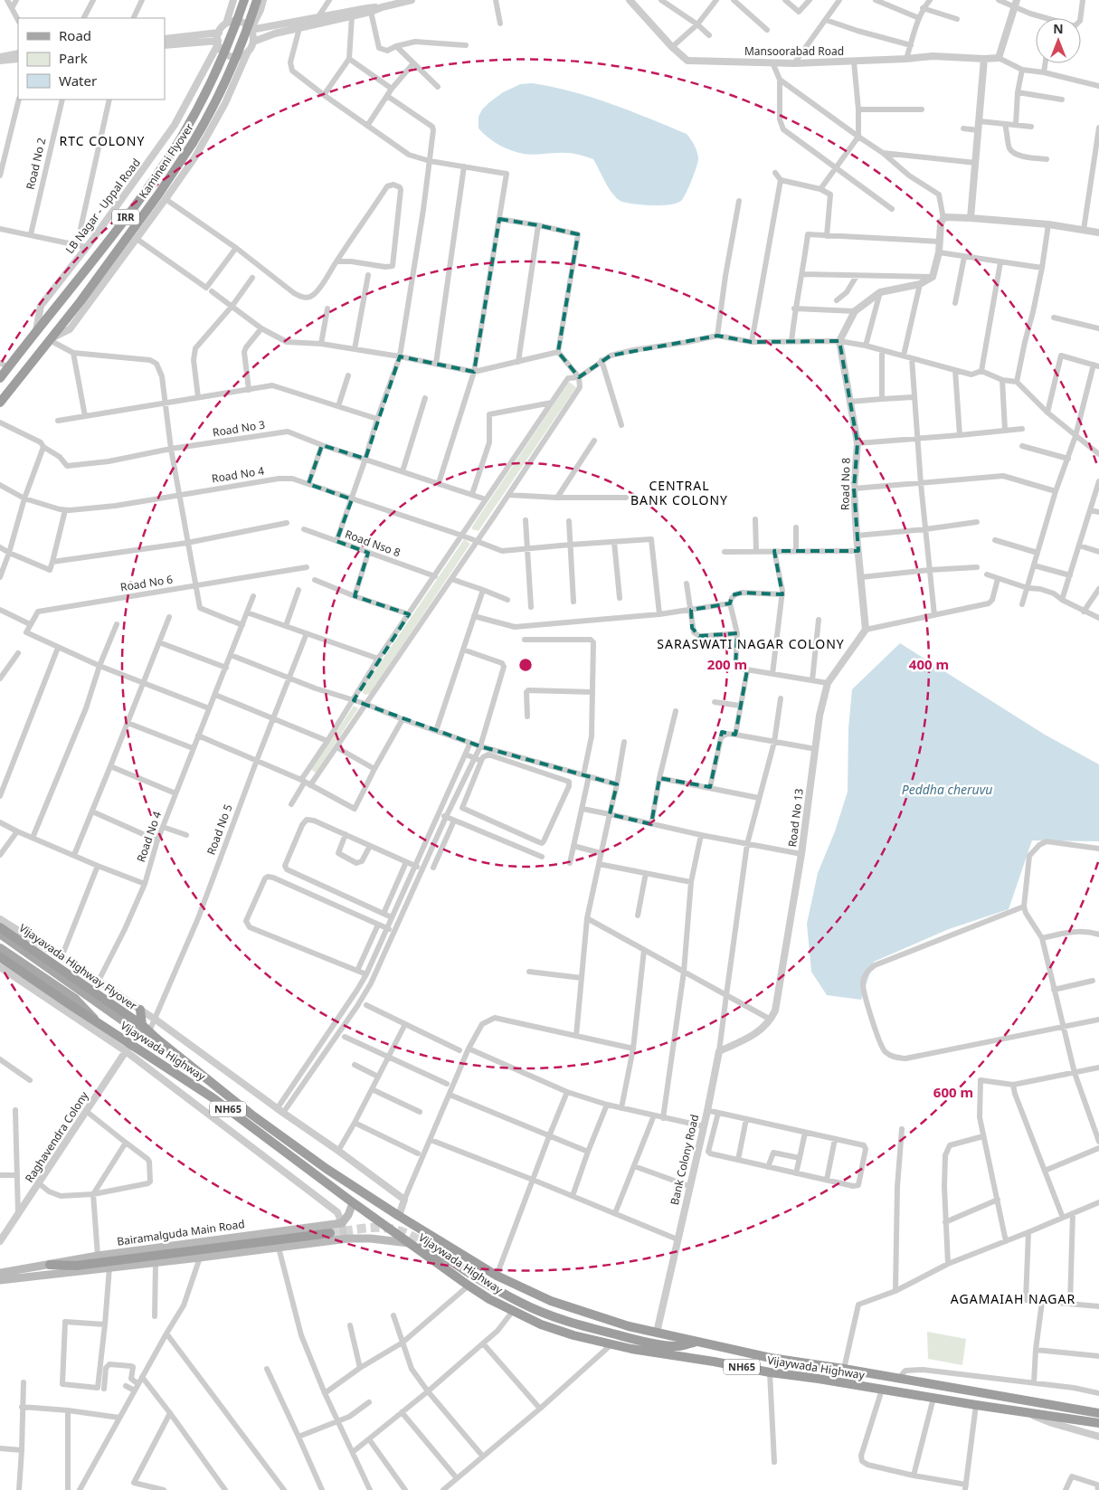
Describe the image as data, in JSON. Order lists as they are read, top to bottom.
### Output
{
  "streets": {
    "highway": [
      "Kamineni Flyover",
      "IRR",
      "Vijayavada Highway Flyover",
      "Vijaywada Highway",
      "NH65"
    ],
    "main road": ["Bairamalguda Main Road"],
    "street": [
      "Mansoorabad Road",
      "Road No 2",
      "LB Nagar - Uppal Road",
      "Road No 3",
      "Road No 4",
      "Road No 8",
      "Road Nso 8",
      "Road No 6",
      "Road No 13",
      "Road No 5",
      "Raghavendra Colony",
      "Bank Colony Road"
    ]
  },
  "crossings": [
    ["Kamineni Flyover", "LB Nagar - Uppal Road"],
    ["Kamineni Flyover", "IRR"],
    ["LB Nagar - Uppal Road", "IRR"],
    ["Road No 8", "Road No 13"],
    ["Road No 5", "Vijayavada Highway Flyover"],
    ["Road No 5", "Vijaywada Highway"],
    ["Vijayavada Highway Flyover", "Vijaywada Highway"],
    ["Vijaywada Highway", "NH65"],
    ["Vijaywada Highway", "Raghavendra Colony"],
    ["Vijaywada Highway", "Bank Colony Road"]
  ],
  "districts": [
    "RTC COLONY",
    "CENTRAL BANK COLONY",
    "SARASWATI NAGAR COLONY",
    "AGAMAIAH NAGAR"
  ],
  "water": ["Peddha cheruvu"],
  "legend": ["Road", "Park", "Water"],
  "north": "top",
  "rings": ["200 m", "400 m", "600 m"]
}
